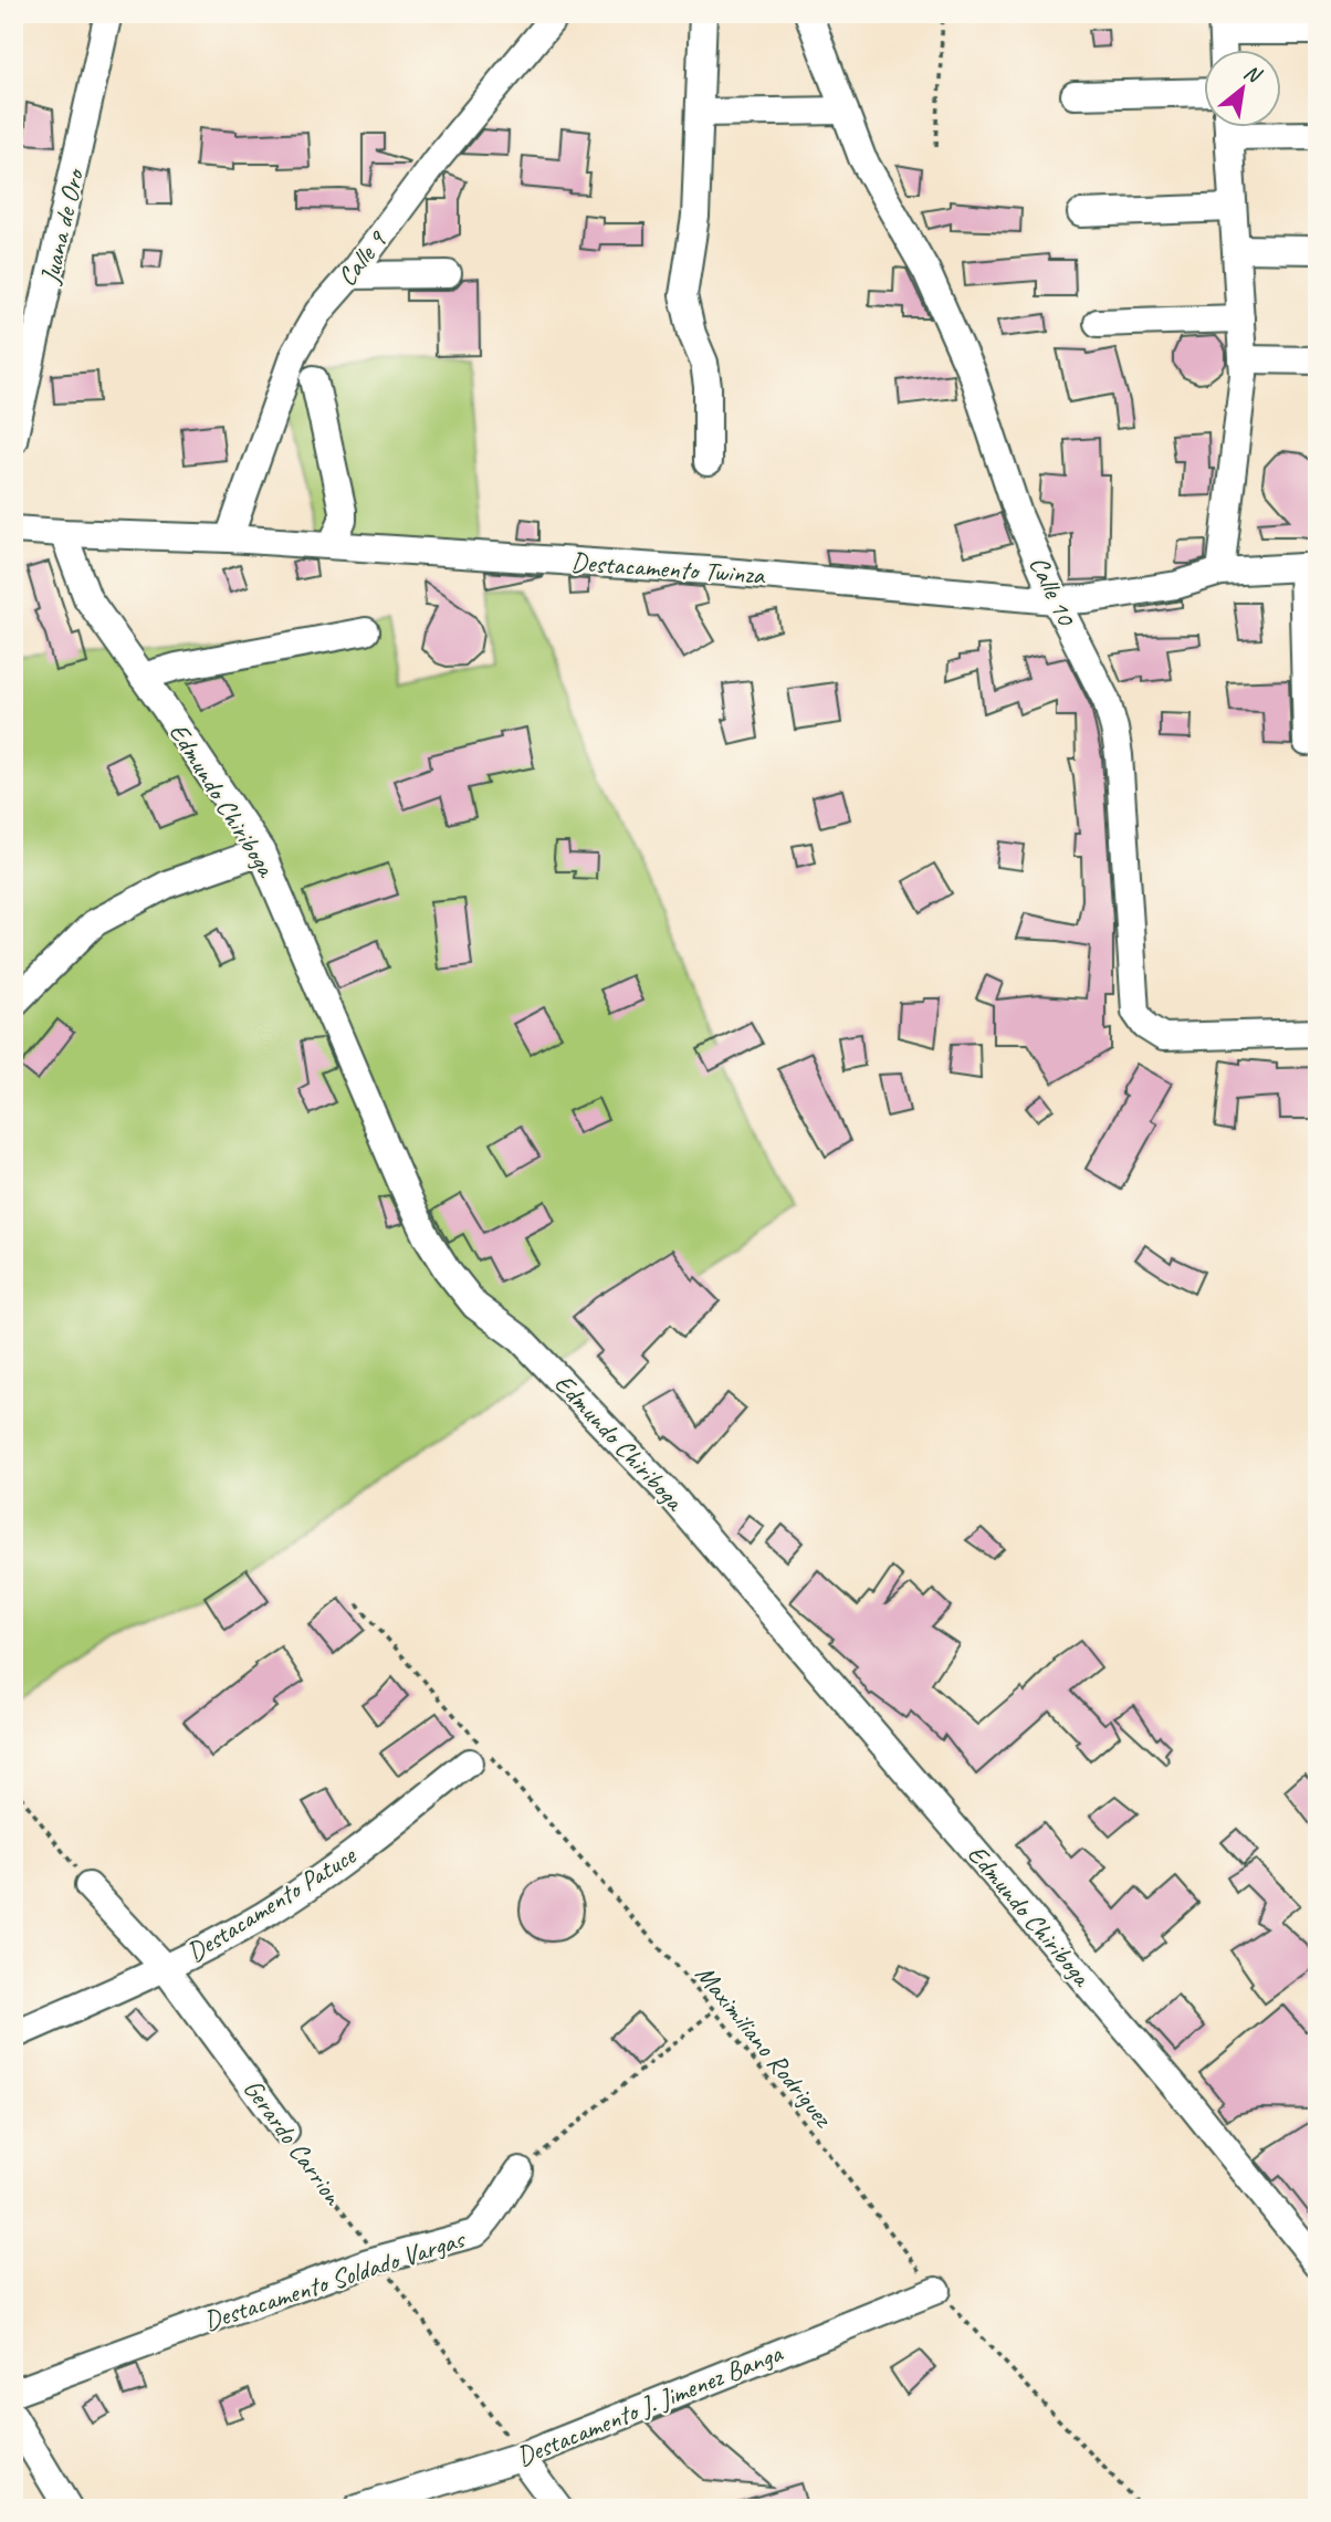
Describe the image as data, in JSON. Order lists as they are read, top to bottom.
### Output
{
  "streets": {
    "street": [
      "Juana de Oro",
      "Calle 9",
      "Destacamento Twinza",
      "Calle 10",
      "Edmundo Chiriboga",
      "Destacamento Patuce",
      "Gerardo Carrion",
      "Destacamento Soldado Vargas",
      "Destacamento J. Jimenez Banga"
    ],
    "path": ["Maximiliano Rodriguez"]
  },
  "crossings": [
    ["Calle 9", "Destacamento Twinza"],
    ["Destacamento Twinza", "Calle 10"],
    ["Destacamento Twinza", "Edmundo Chiriboga"],
    ["Destacamento Patuce", "Gerardo Carrion"],
    ["Maximiliano Rodriguez", "Destacamento J. Jimenez Banga"],
    ["Gerardo Carrion", "Destacamento Soldado Vargas"],
    ["Gerardo Carrion", "Destacamento J. Jimenez Banga"]
  ],
  "north": "top right"
}
